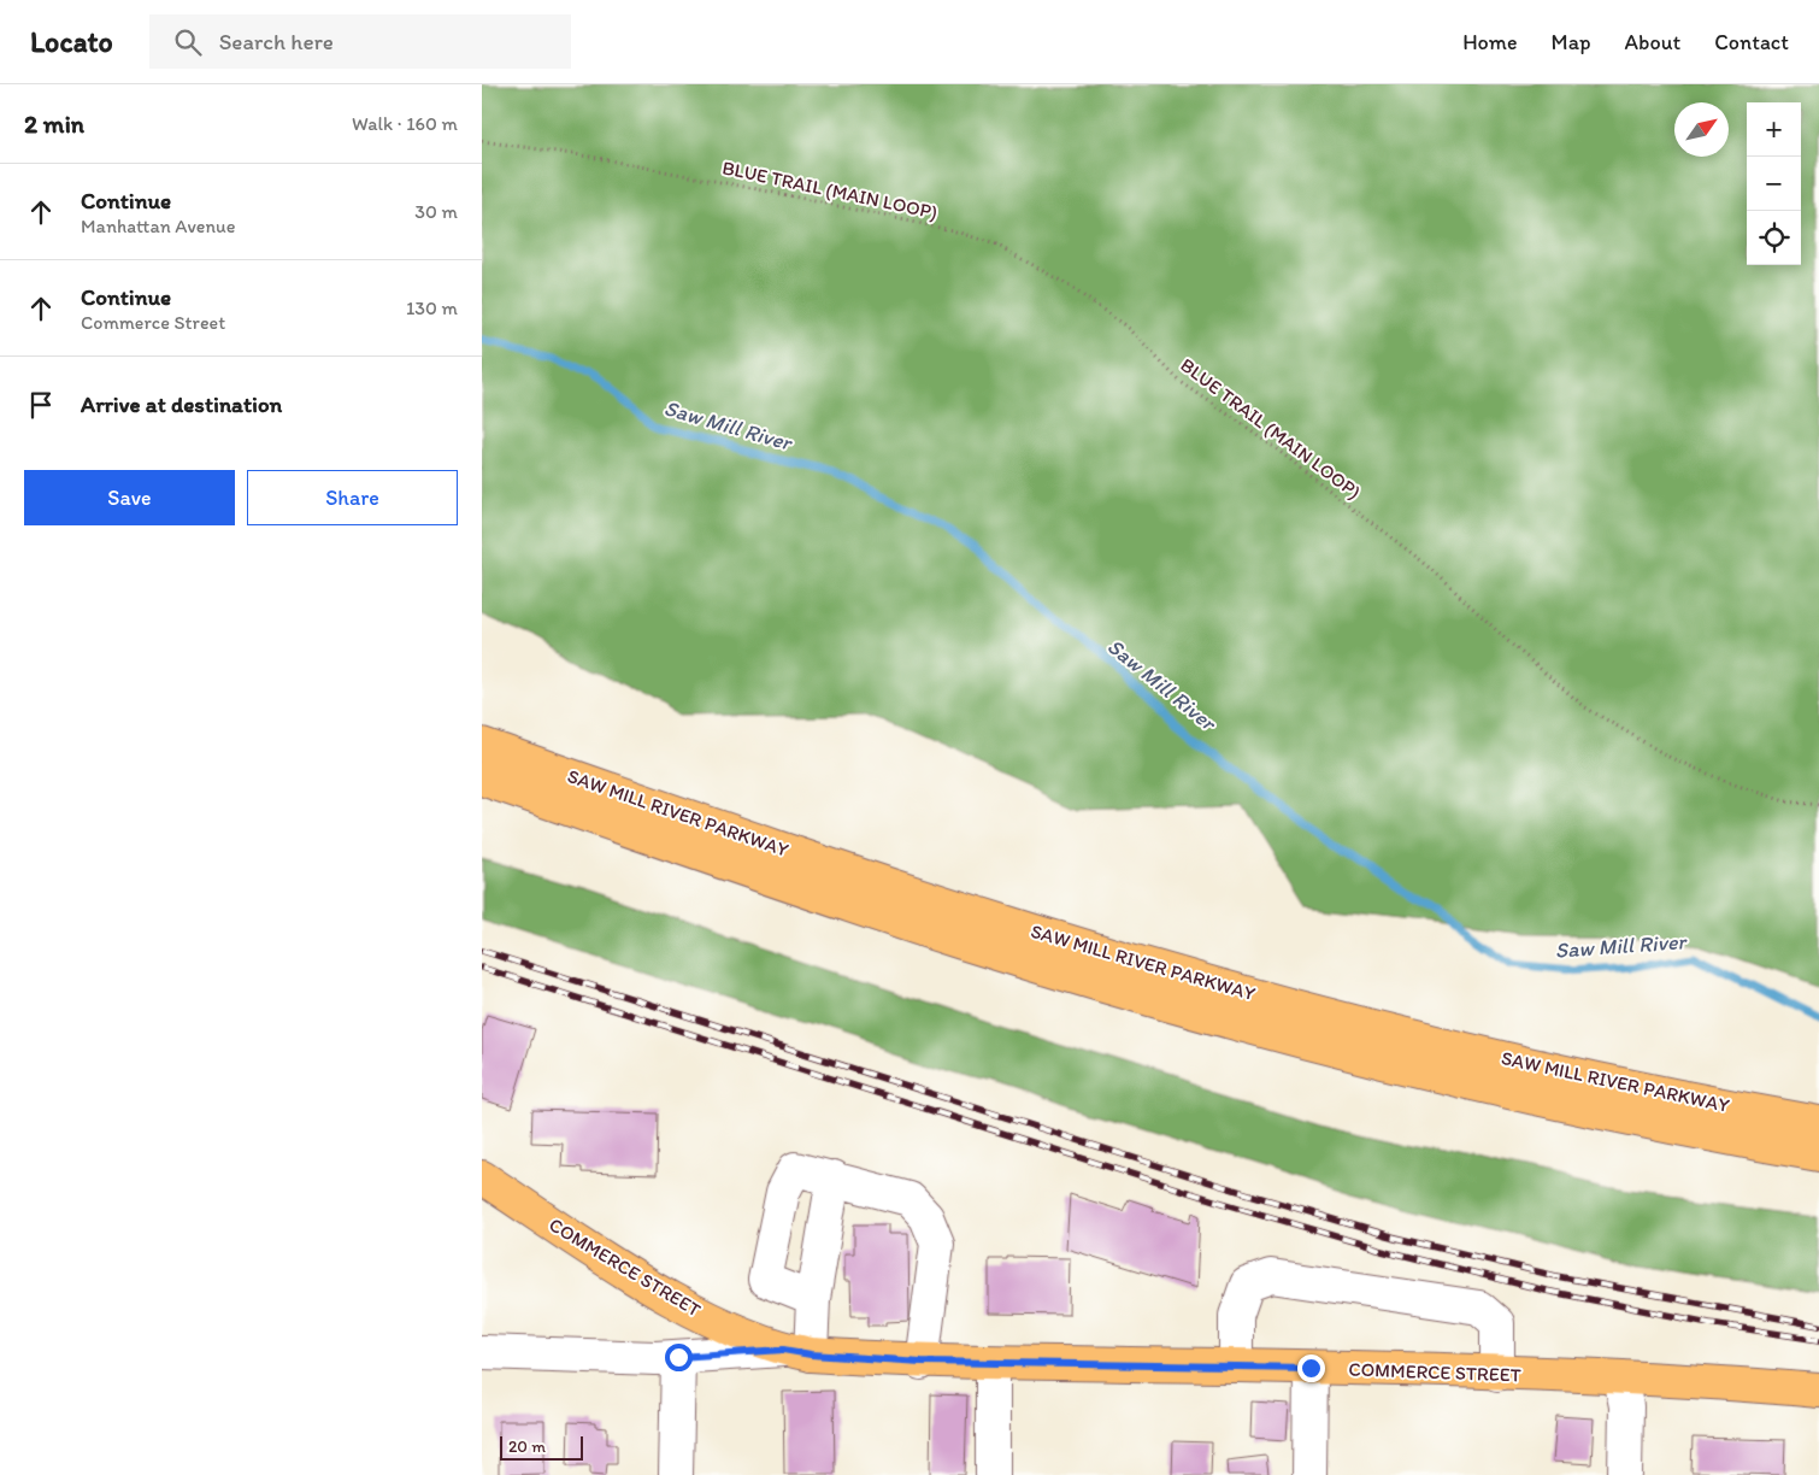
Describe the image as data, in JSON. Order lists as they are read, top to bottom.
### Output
{
  "streets": {
    "main road": ["SAW MILL RIVER PARKWAY", "COMMERCE STREET"],
    "path": ["BLUE TRAIL (MAIN LOOP)"]
  },
  "water": ["Saw Mill River"],
  "scale_bar": "20 m",
  "north": "top right",
  "page": {
    "header": "Locato",
    "search": "Search here",
    "nav": [
      "Home",
      "Map",
      "About",
      "Contact"
    ],
    "heading": ["2 min", "Walk · 160 m"],
    "map_buttons": ["+", "−"],
    "list": [
      ["Continue", "Manhattan Avenue", "30 m"],
      ["Continue", "Commerce Street", "130 m"],
      "Arrive at destination"
    ],
    "buttons": ["Save", "Share"],
    "scale": "20 m"
  }
}
